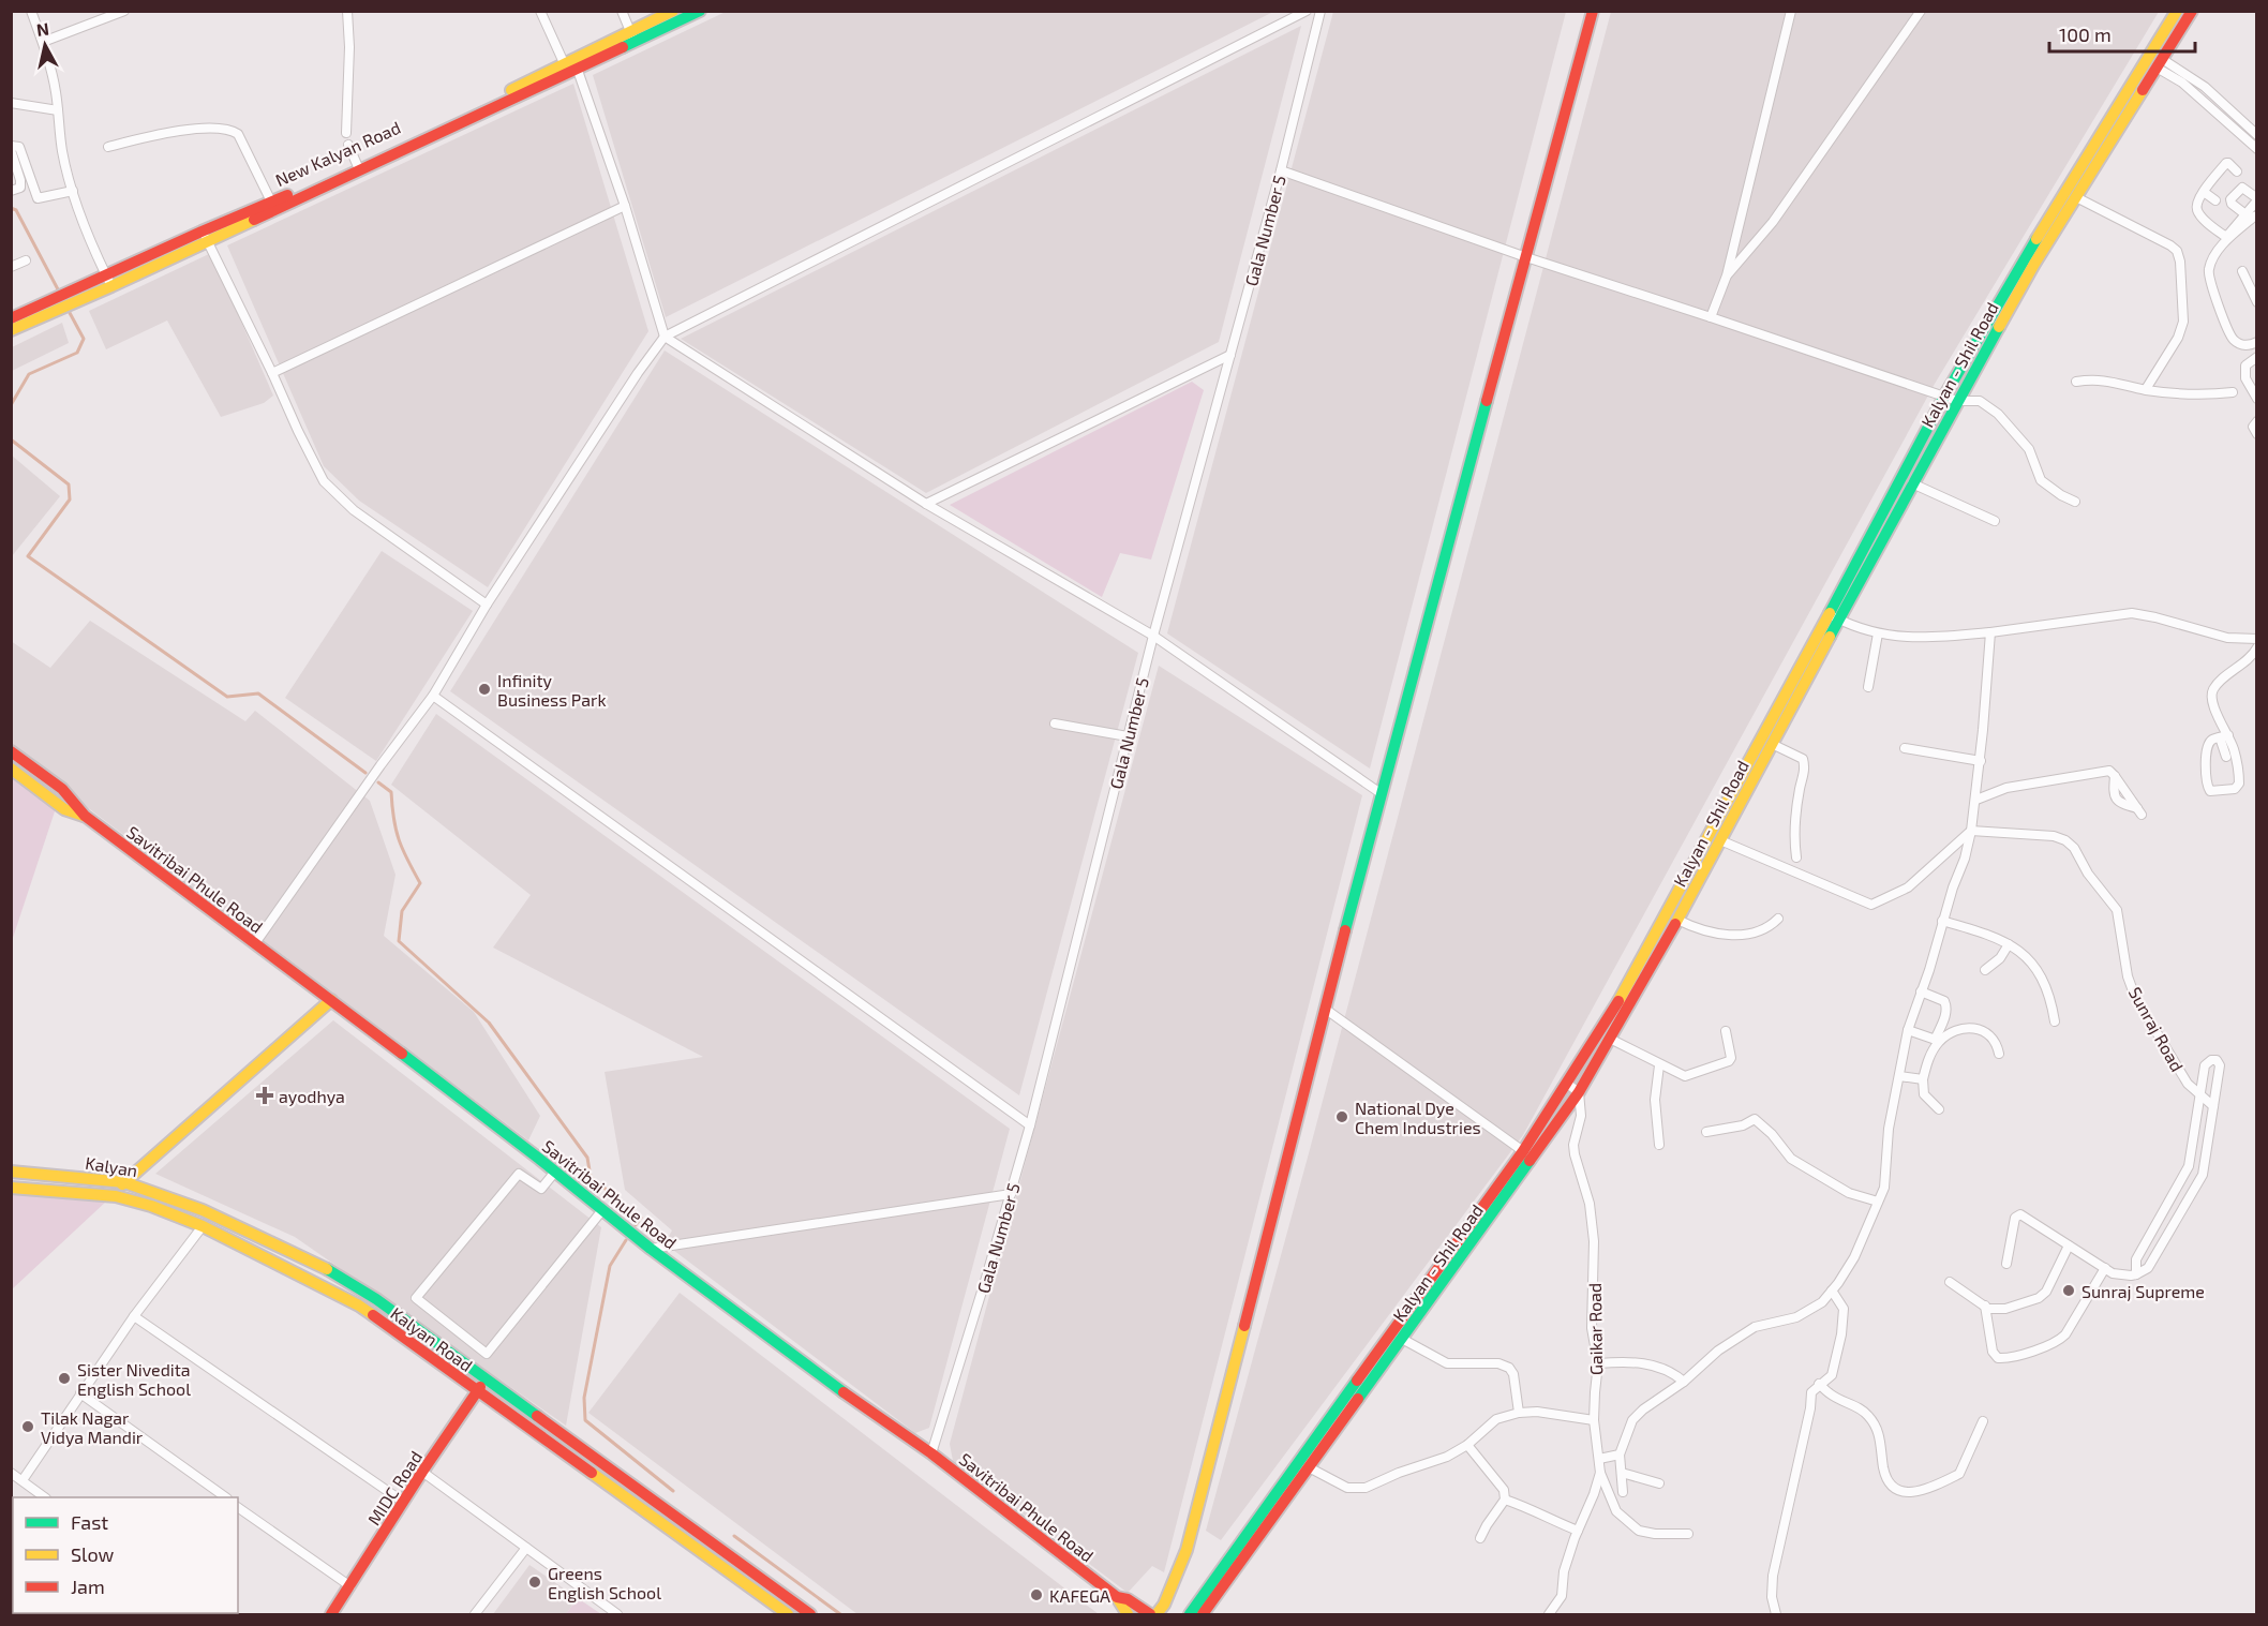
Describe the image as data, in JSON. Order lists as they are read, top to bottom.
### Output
{
  "streets": {
    "main road": [
      "New Kalyan Road",
      "Kalyan - Shil Road",
      "Savitribai Phule Road",
      "Kalyan",
      "Kalyan Road",
      "MIDC Road"
    ],
    "street": ["Gala Number 5", "Sunraj Road", "Gaikar Road"]
  },
  "crossings": [
    ["Gala Number 5", "Savitribai Phule Road"],
    ["Kalyan - Shil Road", "Gaikar Road"],
    ["Kalyan", "Kalyan Road"],
    ["Kalyan Road", "MIDC Road"]
  ],
  "places": {
    "other": [
      "Infinity Business Park",
      "National Dye Chem Industries",
      "Sunraj Supreme",
      "Sister Nivedita English School",
      "Tilak Nagar Vidya Mandir",
      "Greens English School",
      "KAFEGA"
    ],
    "health": ["ayodhya"]
  },
  "legend": ["Fast", "Slow", "Jam"],
  "scale_bar": "100 m",
  "north": "top"
}
